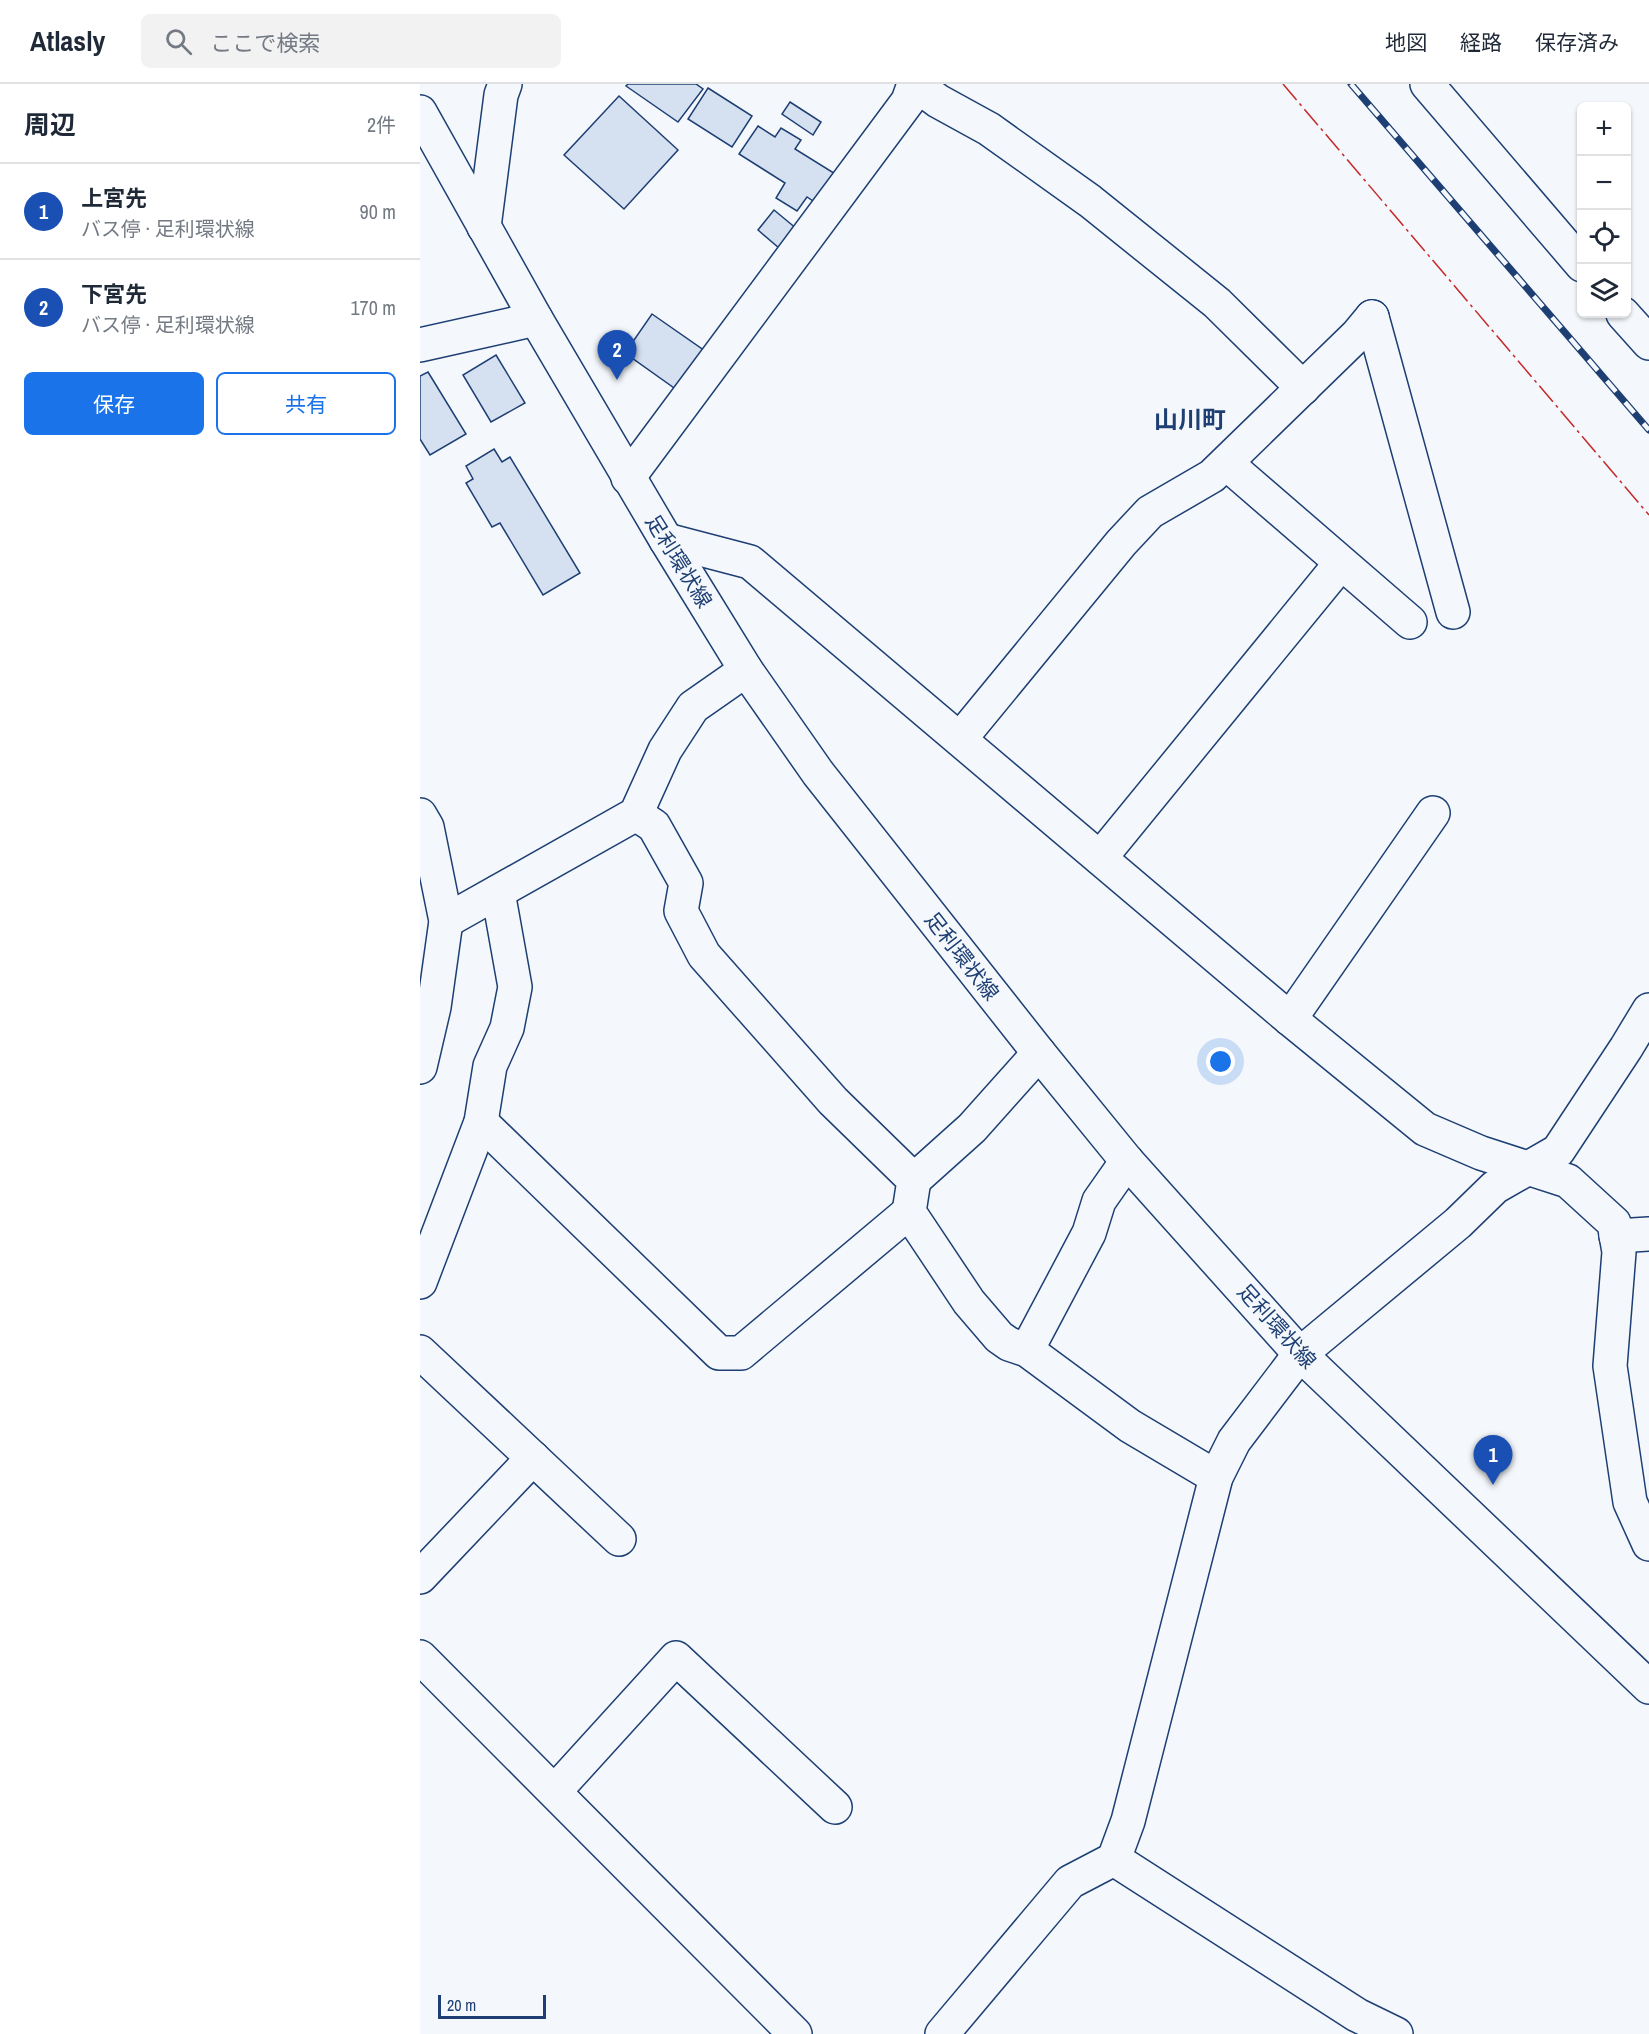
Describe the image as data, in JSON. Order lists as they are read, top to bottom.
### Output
{
  "streets": {
    "street": ["足利環状線"]
  },
  "districts": ["山川町"],
  "scale_bar": "20 m",
  "page": {
    "header": "Atlasly",
    "search": "ここで検索",
    "nav": ["地図", "経路", "保存済み"],
    "heading": ["周辺", "2件"],
    "map_buttons": ["+", "−"],
    "list": [
      {
        "mark": "1",
        "name": "上宮先",
        "note": "バス停 · 足利環状線",
        "value": "90 m"
      },
      {
        "mark": "2",
        "name": "下宮先",
        "note": "バス停 · 足利環状線",
        "value": "170 m"
      }
    ],
    "pins": ["2", "1"],
    "buttons": ["保存", "共有"],
    "scale": "20 m"
  }
}
